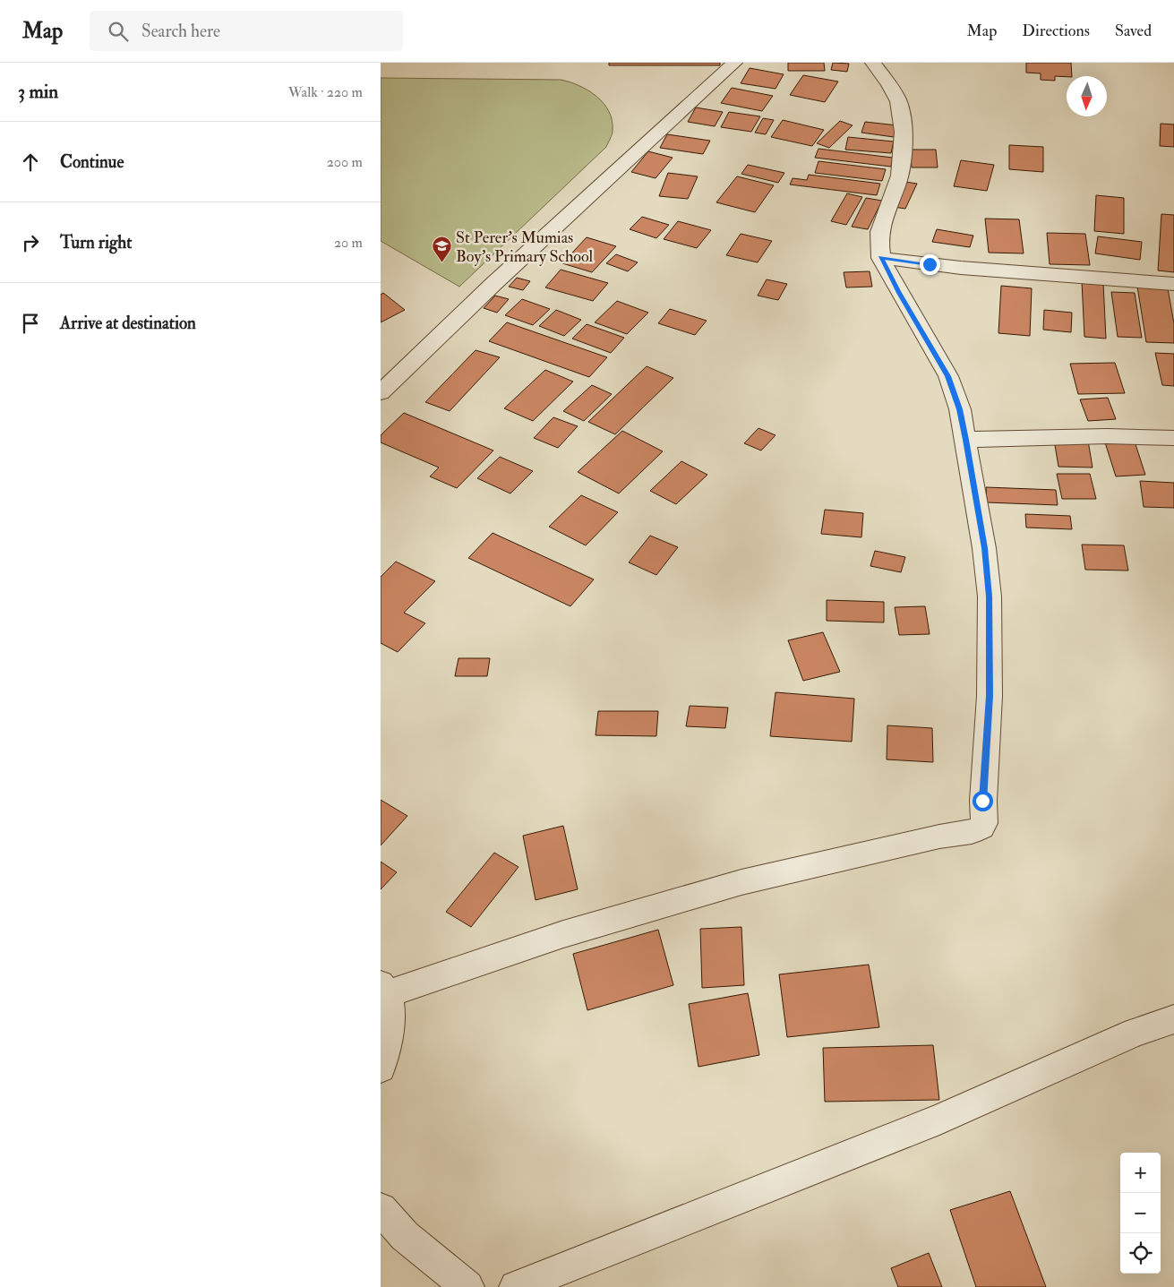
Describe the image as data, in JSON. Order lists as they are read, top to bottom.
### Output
{
  "places": {
    "school or university": ["St Perer's Mumias Boy's Primary School"]
  },
  "north": "bottom",
  "page": {
    "header": "Map",
    "search": "Search here",
    "nav": ["Map", "Directions", "Saved"],
    "heading": ["3 min", "Walk · 220 m"],
    "list": [
      ["Continue", "200 m"],
      ["Turn right", "20 m"],
      "Arrive at destination"
    ],
    "map_buttons": ["+", "−"]
  }
}
